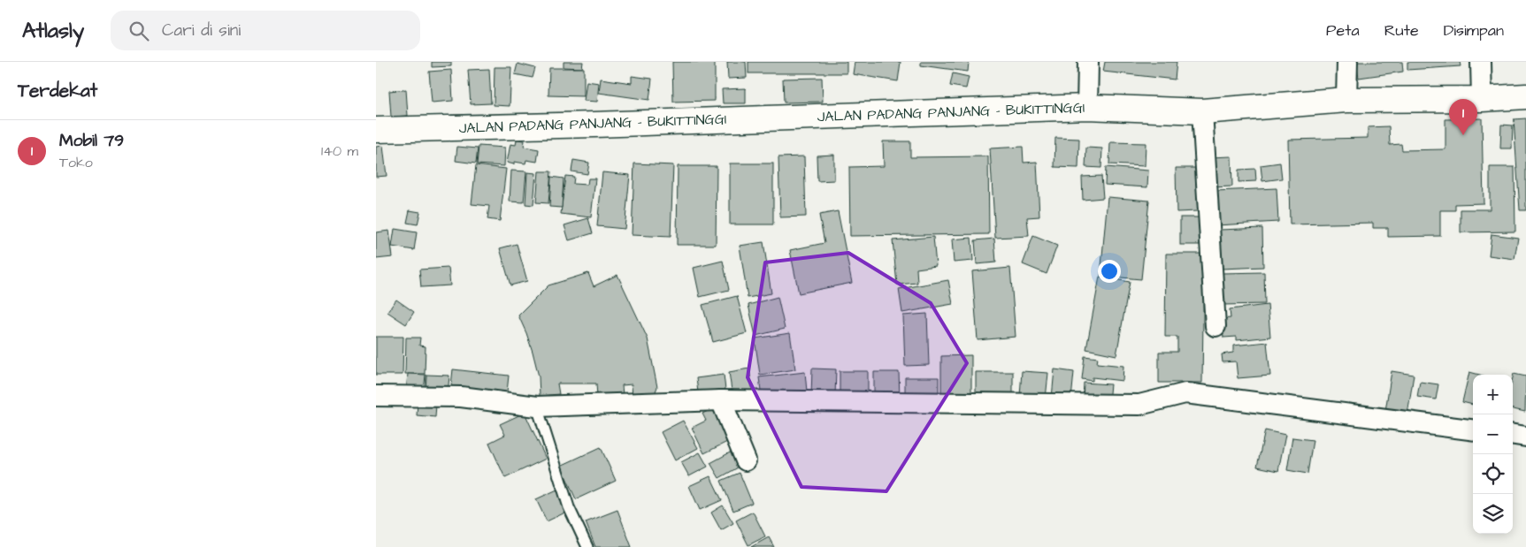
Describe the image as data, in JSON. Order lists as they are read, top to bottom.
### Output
{
  "streets": {
    "highway": ["JALAN PADANG PANJANG - BUKITTINGGI"]
  },
  "page": {
    "header": "Atlasly",
    "search": "Cari di sini",
    "nav": ["Peta", "Rute", "Disimpan"],
    "heading": "Terdekat",
    "pins": "1",
    "list": [
      {
        "mark": "1",
        "name": "Mobil 79",
        "note": "Toko",
        "value": "140 m"
      }
    ],
    "map_buttons": ["+", "−"]
  }
}
